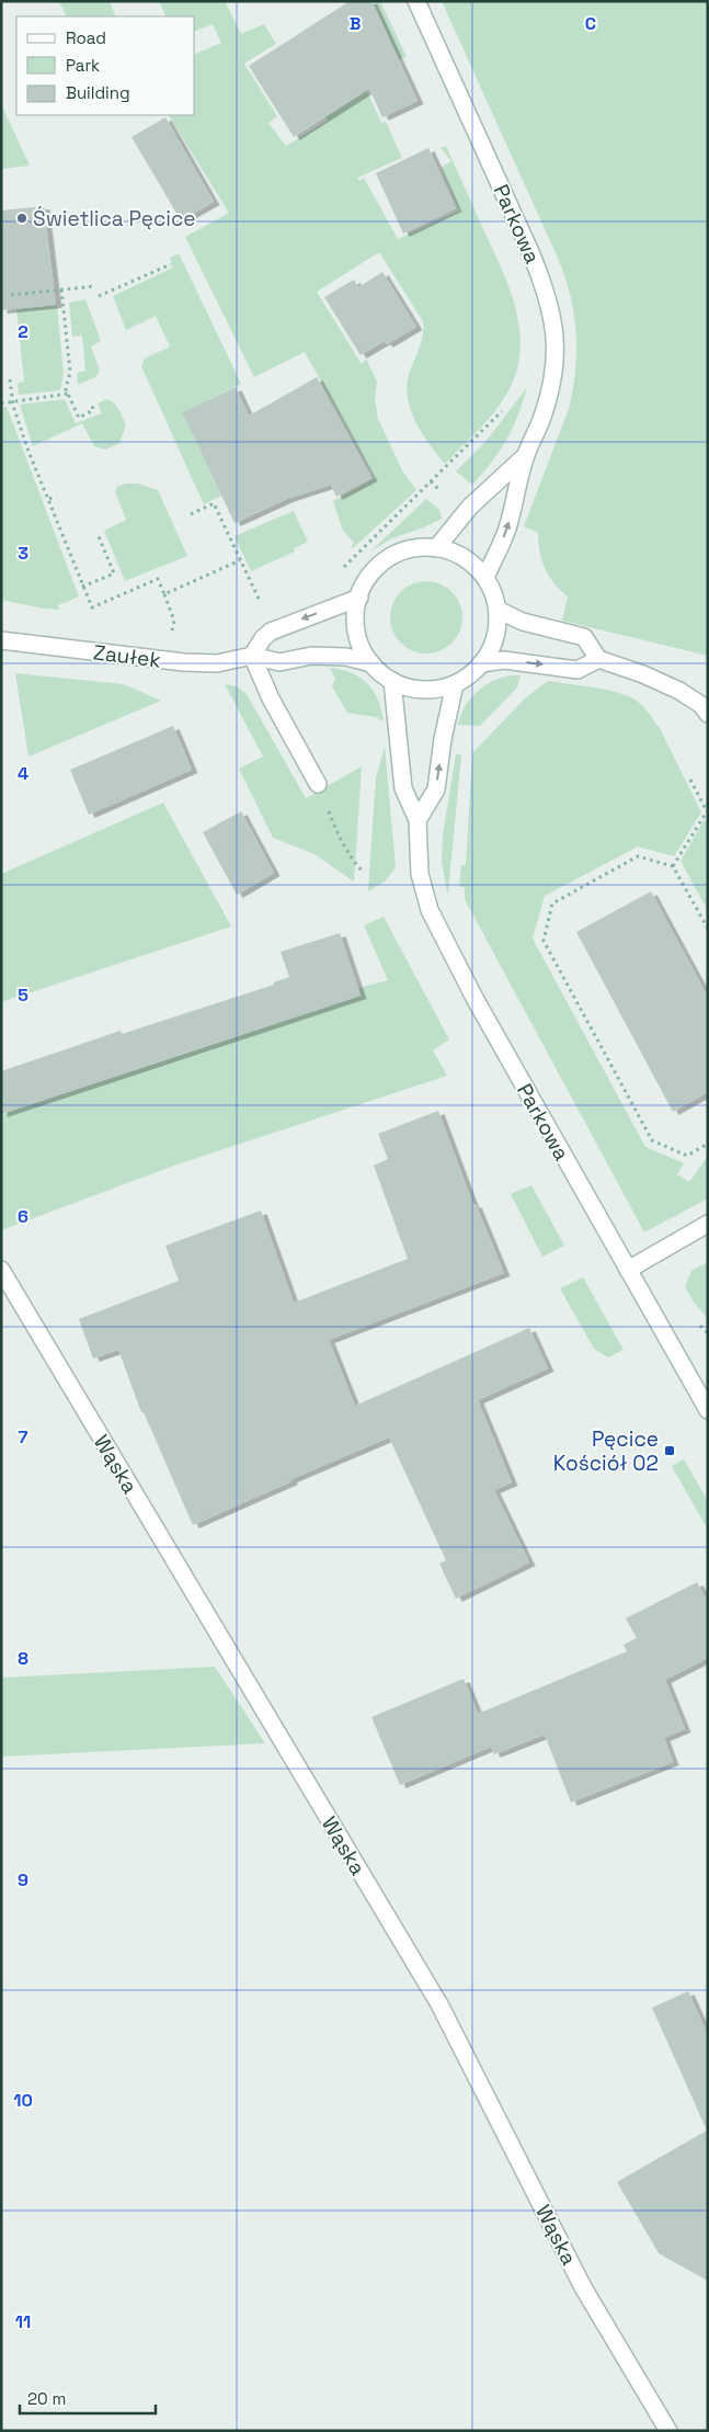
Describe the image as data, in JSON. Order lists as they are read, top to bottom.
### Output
{
  "streets": {
    "street": ["Parkowa", "Zaułek", "Wąska"]
  },
  "crossings": [
    ["Parkowa", "Zaułek"]
  ],
  "places": {
    "other": ["Świetlica Pęcice"],
    "transit": ["Pęcice Kościół 02"]
  },
  "legend": ["Road", "Park", "Building"],
  "scale_bar": "20 m",
  "grid": {
    "columns": ["B", "C"],
    "rows": [
      "2",
      "3",
      "4",
      "5",
      "6",
      "7",
      "8",
      "9",
      "10",
      "11"
    ]
  }
}
